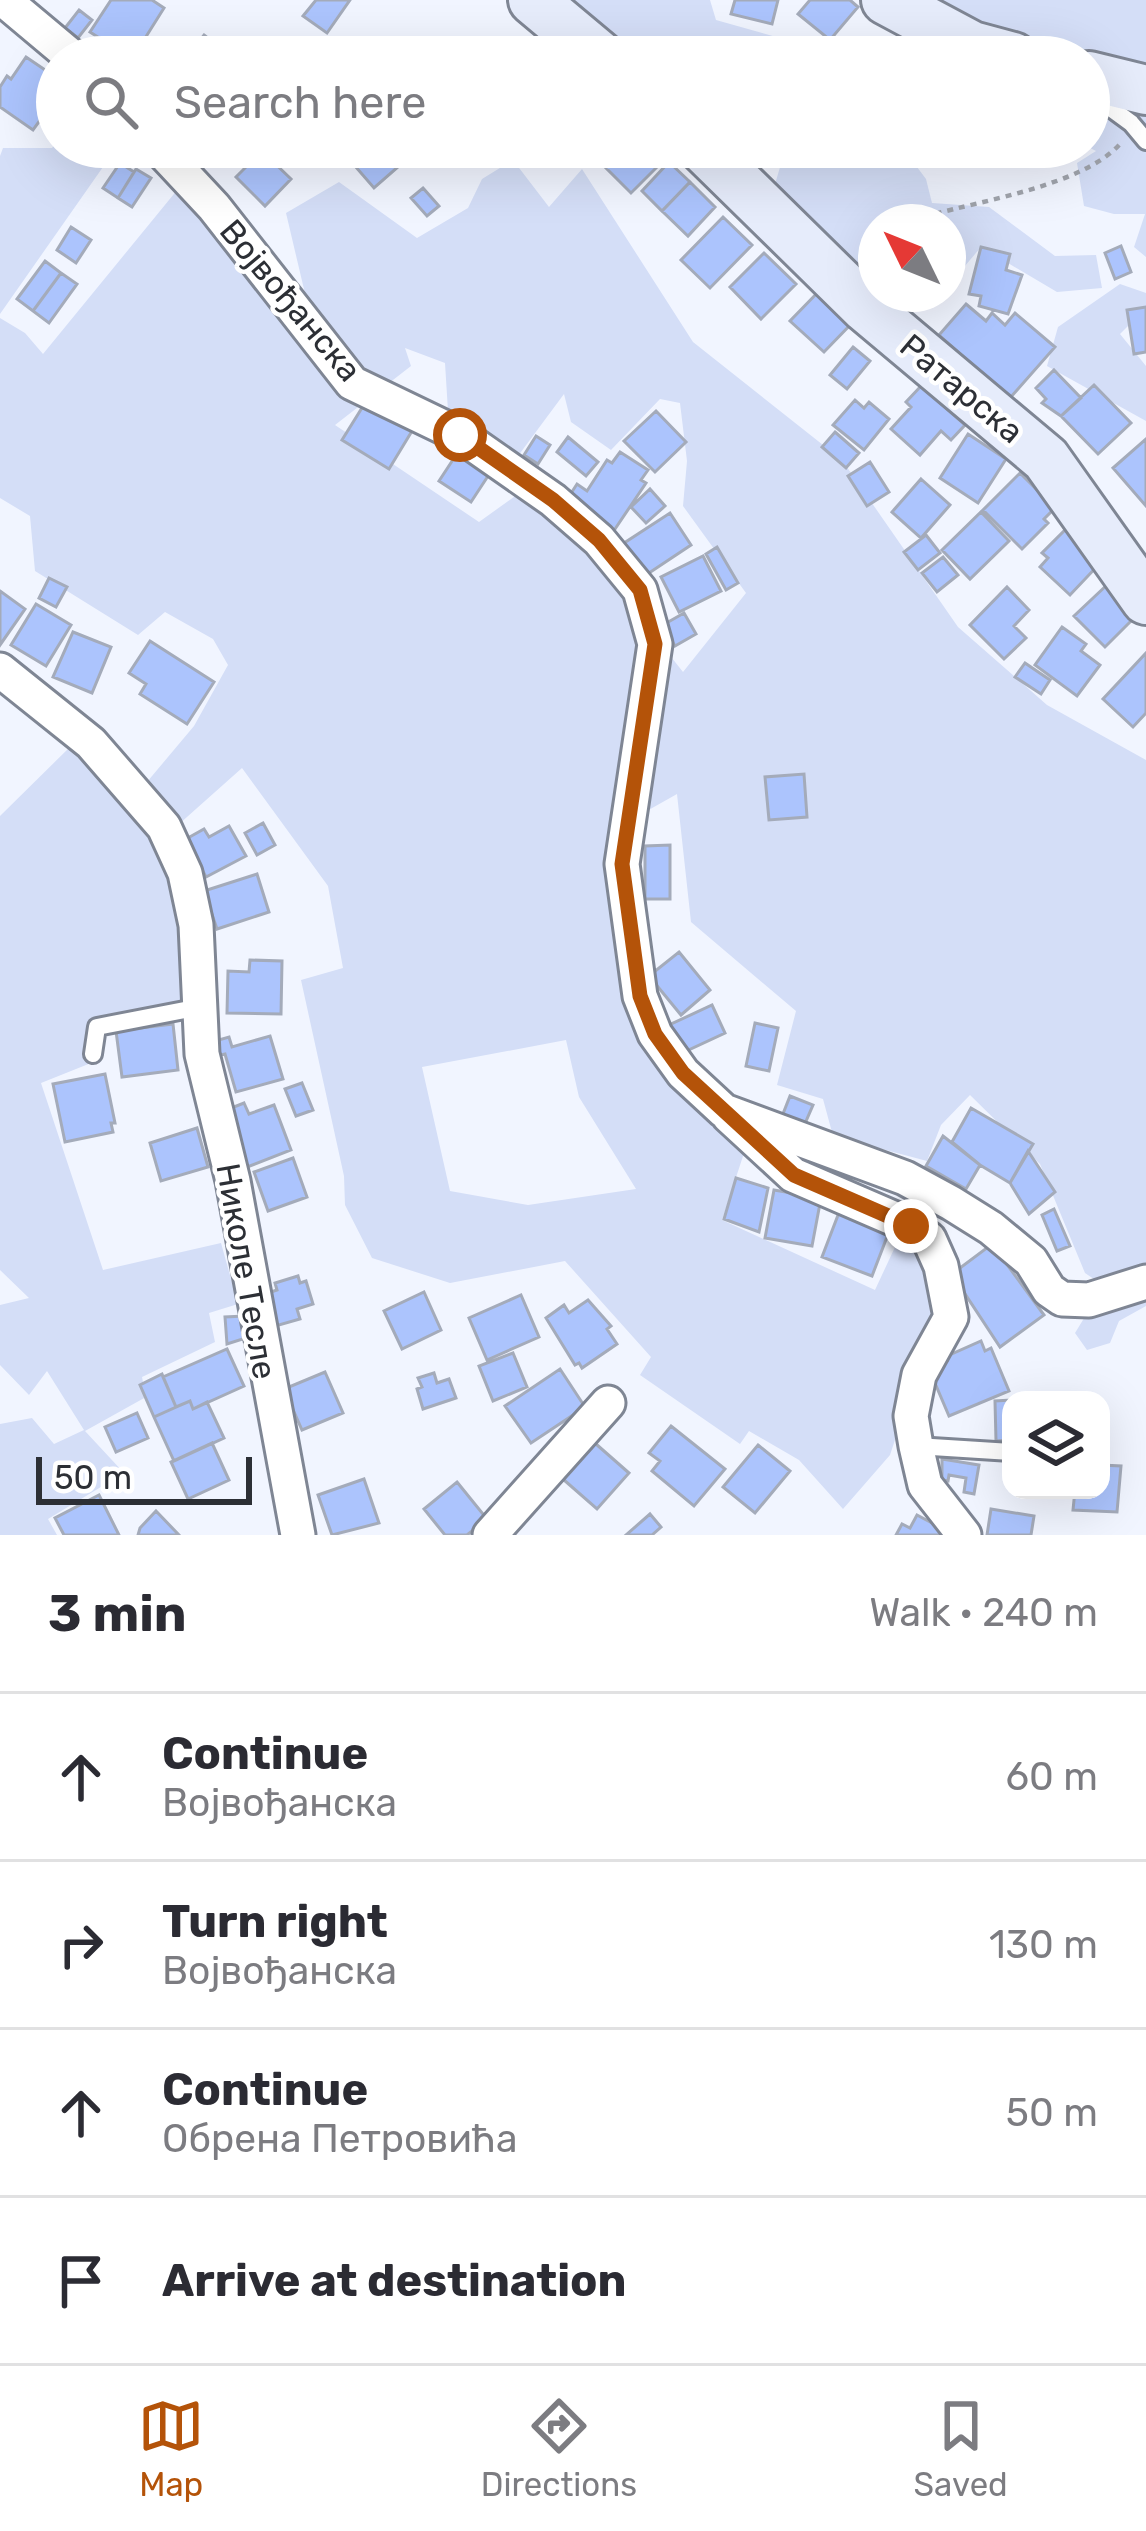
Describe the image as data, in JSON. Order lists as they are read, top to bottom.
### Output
{
  "streets": {
    "street": ["Војвођанска", "Ратарска", "Николе Тесле"]
  },
  "scale_bar": "50 m",
  "north": "top left",
  "page": {
    "search": "Search here",
    "scale": "50 m",
    "heading": ["3 min", "Walk · 240 m"],
    "list": [
      ["Continue", "Војвођанска", "60 m"],
      ["Turn right", "Војвођанска", "130 m"],
      ["Continue", "Обрена Петровића", "50 m"],
      "Arrive at destination"
    ],
    "nav": ["Map", "Directions", "Saved"]
  }
}
